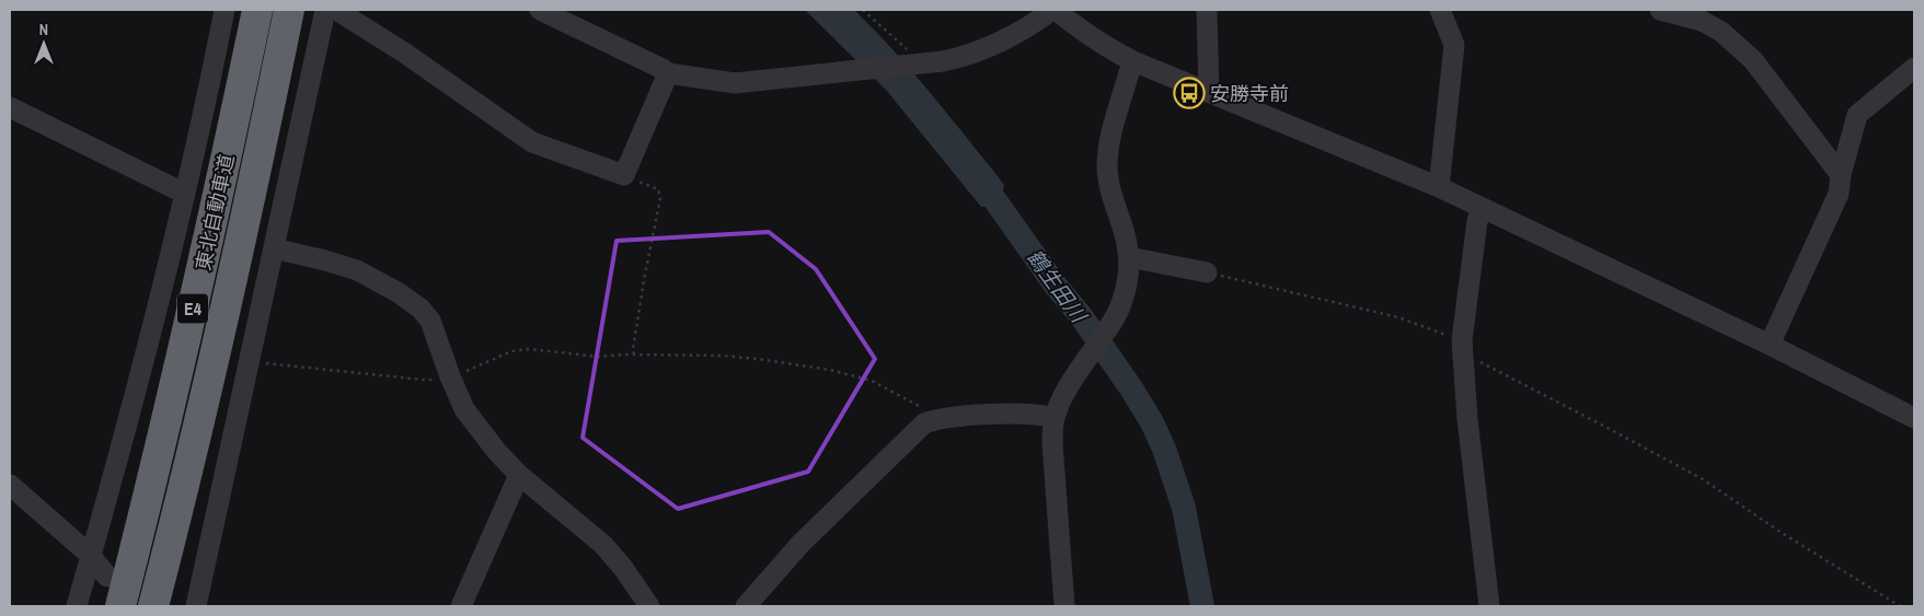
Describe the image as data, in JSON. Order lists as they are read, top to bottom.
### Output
{
  "streets": {
    "highway": ["東北自動車道", "E4"]
  },
  "water": ["鶴生田川"],
  "places": {
    "bus stop": ["安勝寺前"]
  },
  "north": "top"
}
